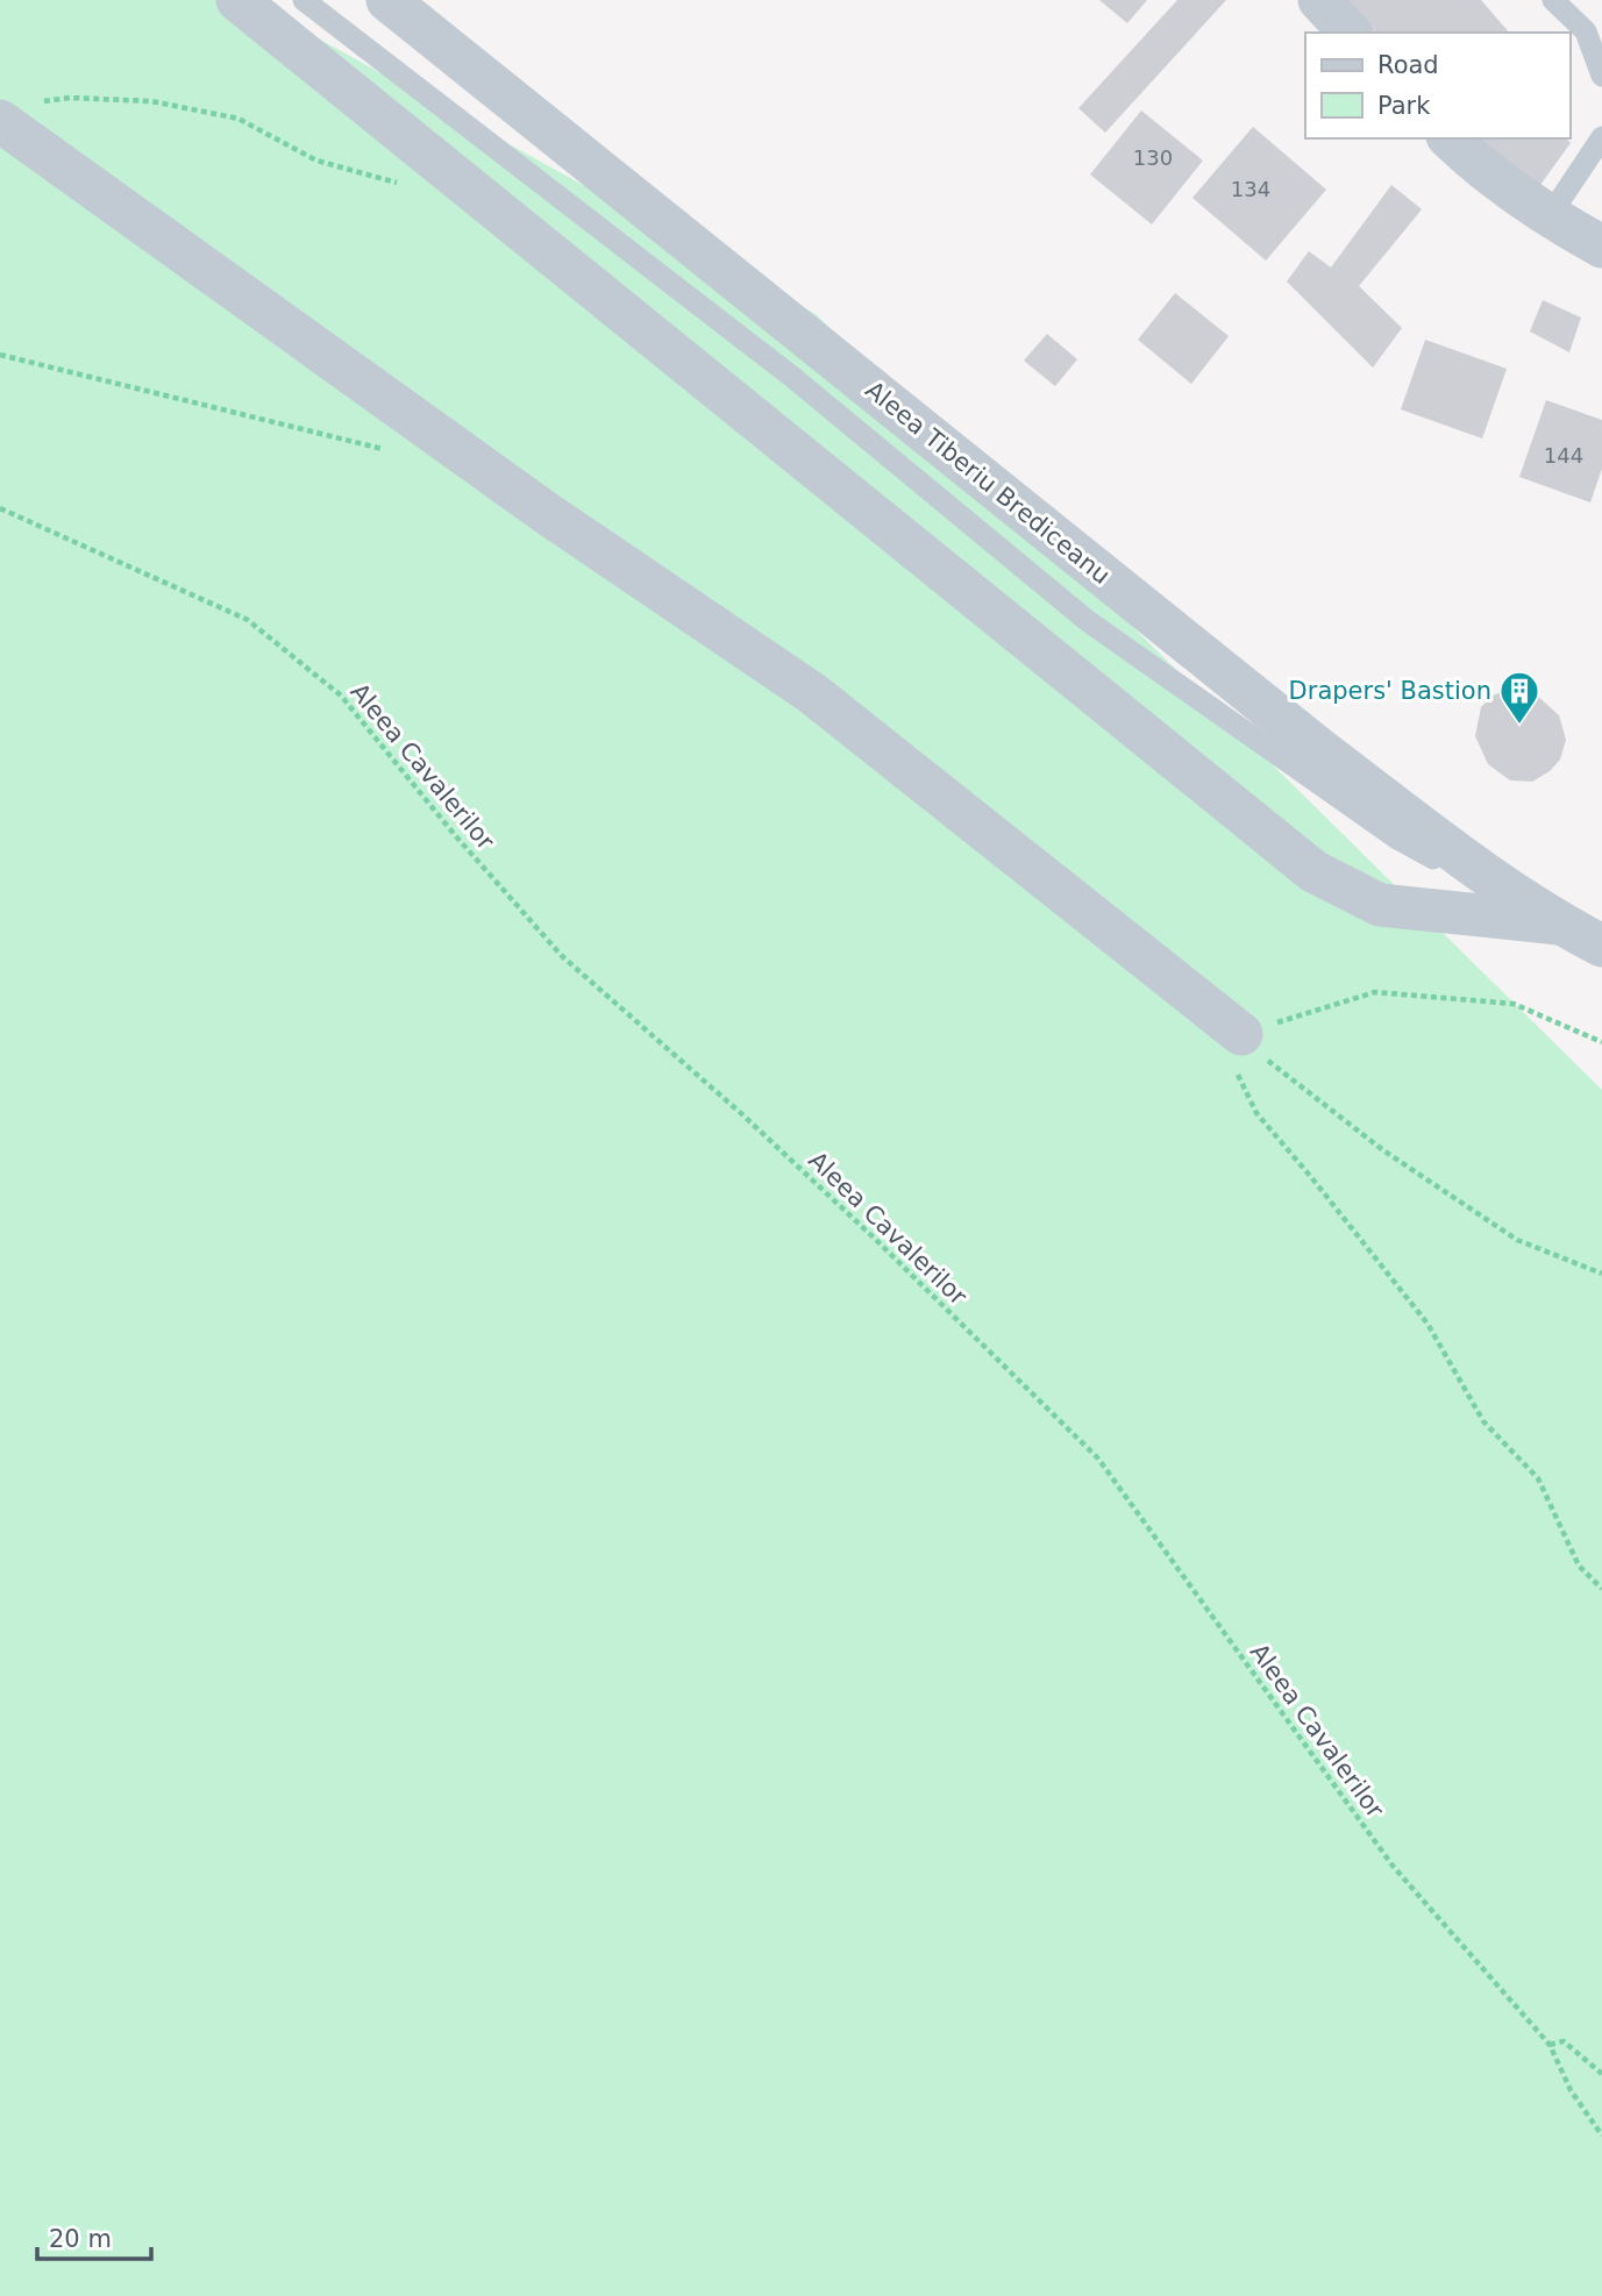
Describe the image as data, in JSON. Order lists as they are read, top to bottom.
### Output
{
  "streets": {
    "street": ["Aleea Tiberiu Brediceanu"],
    "path": ["Aleea Cavalerilor"]
  },
  "places": {
    "building": ["Drapers' Bastion"]
  },
  "house_numbers": ["130", "134", "144"],
  "legend": ["Road", "Park"],
  "scale_bar": "20 m"
}
